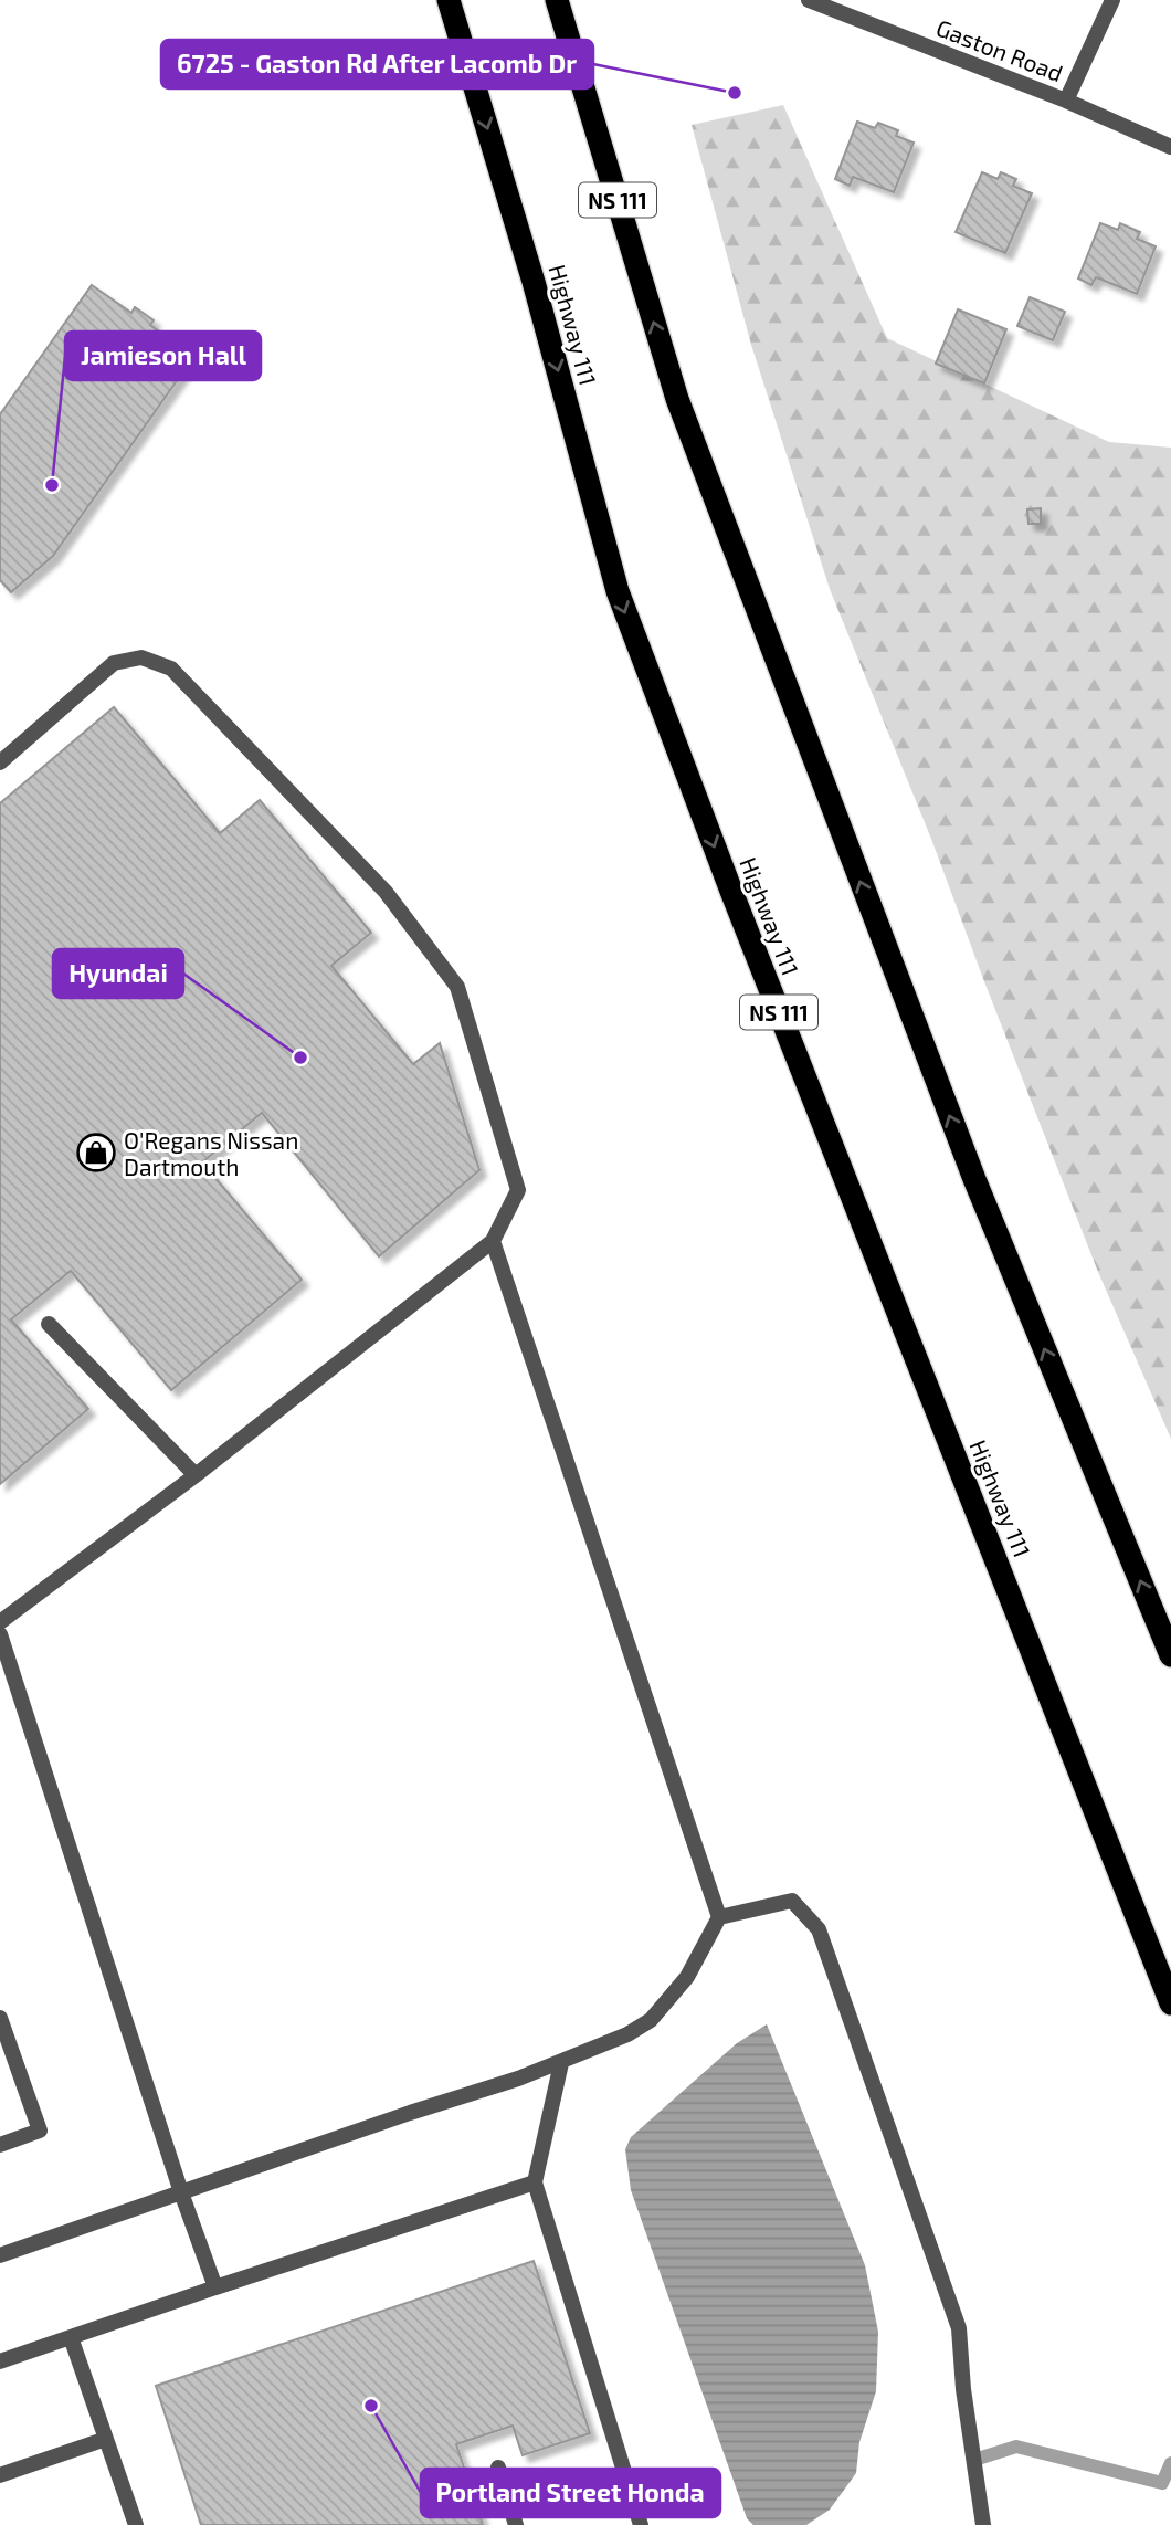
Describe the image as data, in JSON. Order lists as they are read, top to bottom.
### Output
{
  "streets": {
    "highway": ["NS 111", "Highway 111"],
    "street": ["Gaston Road"]
  },
  "places": {
    "other": [
      "6725 - Gaston Rd After Lacomb Dr",
      "Jamieson Hall",
      "Hyundai",
      "Portland Street Honda"
    ],
    "shop": ["O'Regans Nissan Dartmouth"]
  }
}
